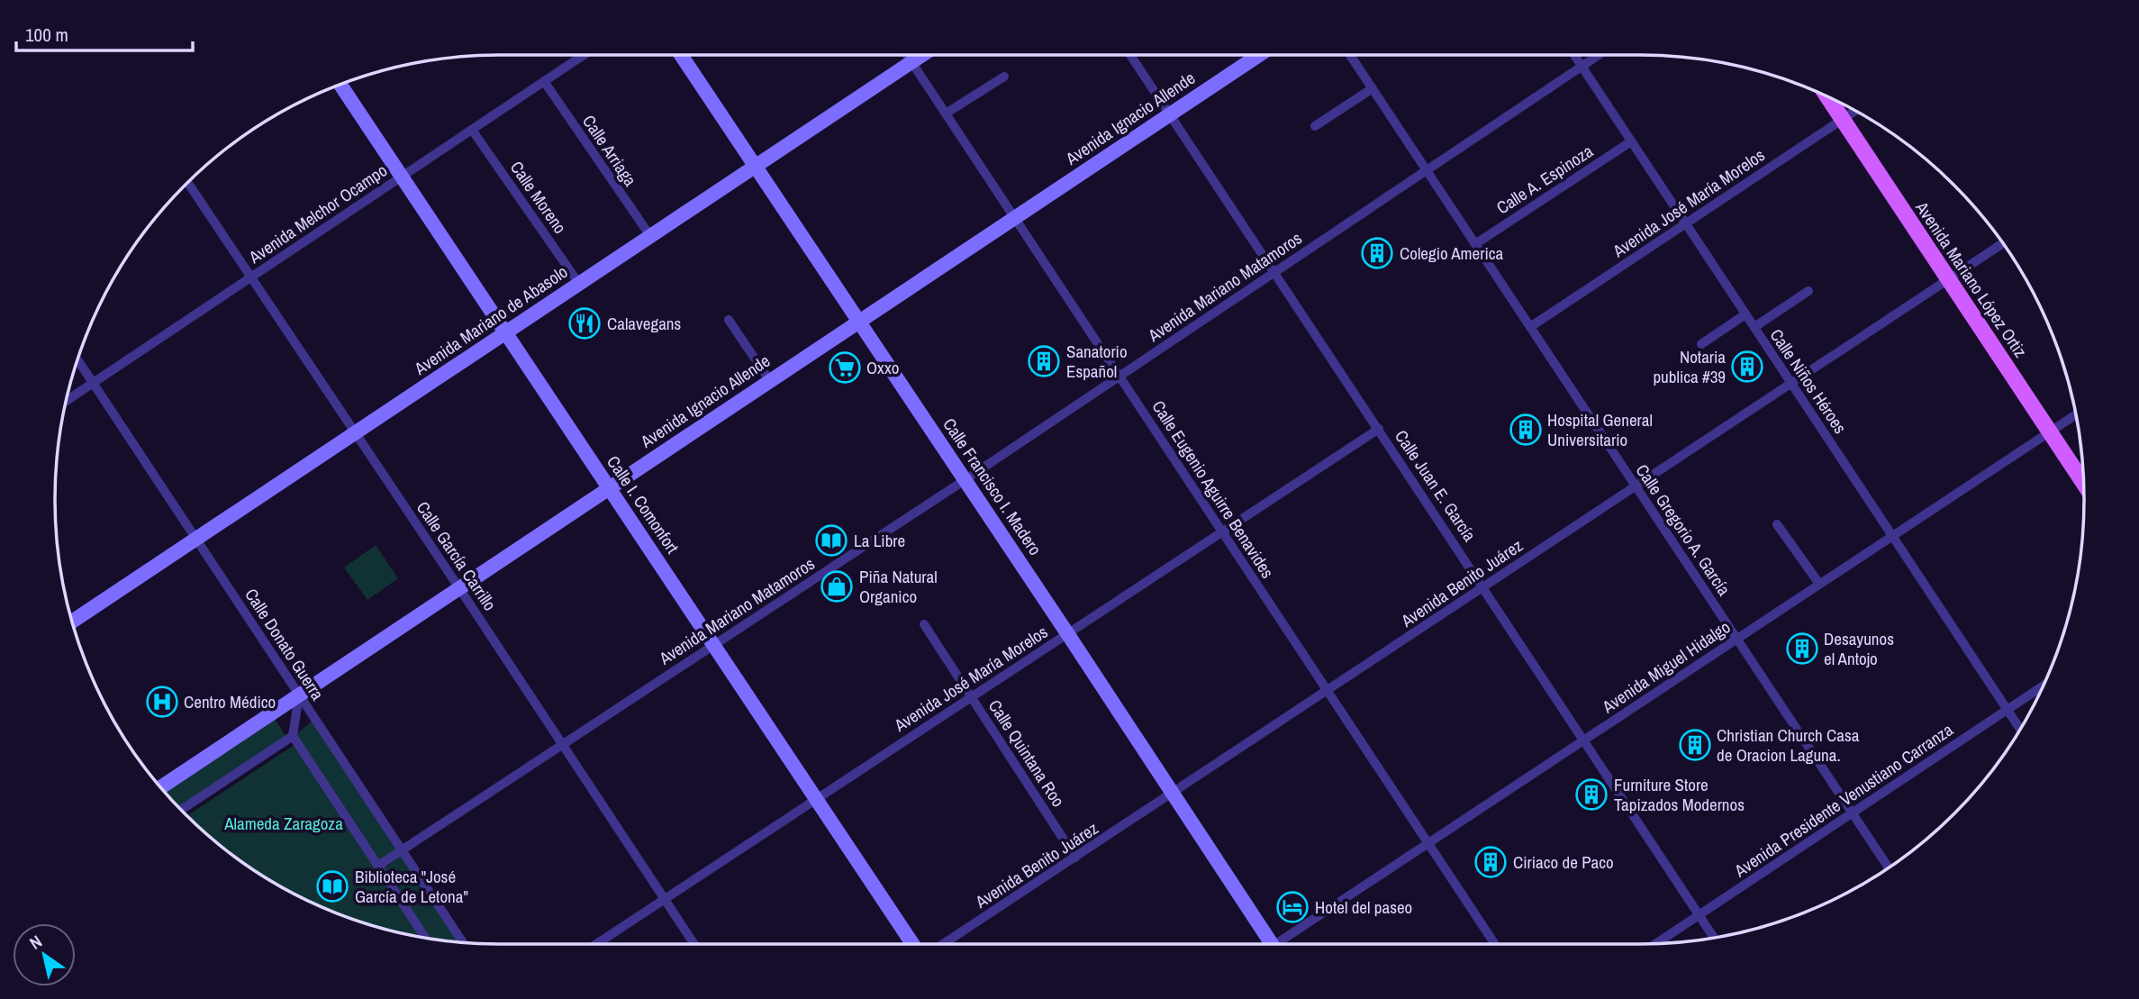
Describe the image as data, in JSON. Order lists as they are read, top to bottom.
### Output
{
  "streets": {
    "main road": ["Avenida Mariano López Ortiz"],
    "street": [
      "Avenida Ignacio Allende",
      "Calle Arriaga",
      "Calle A. Espinoza",
      "Calle Moreno",
      "Avenida José María Morelos",
      "Avenida Melchor Ocampo",
      "Avenida Mariano Matamoros",
      "Avenida Mariano de Abasolo",
      "Calle Niños Héroes",
      "Calle Juan E. García",
      "Calle Francisco I. Madero",
      "Calle Eugenio Aguirre Benavides",
      "Calle I. Comonfort",
      "Calle Gregorio A. García",
      "Calle García Carrillo",
      "Avenida Benito Juárez",
      "Calle Donato Guerra",
      "Avenida Miguel Hidalgo",
      "Calle Quintana Roo",
      "Avenida Presidente Venustiano Carranza"
    ]
  },
  "crossings": [
    ["Avenida Ignacio Allende", "Calle Juan E. García"],
    ["Avenida Ignacio Allende", "Calle Francisco I. Madero"],
    ["Avenida Ignacio Allende", "Calle Eugenio Aguirre Benavides"],
    ["Avenida Ignacio Allende", "Calle I. Comonfort"],
    ["Avenida Ignacio Allende", "Calle García Carrillo"],
    ["Avenida Ignacio Allende", "Calle Donato Guerra"],
    ["Calle Arriaga", "Avenida Melchor Ocampo"],
    ["Calle Arriaga", "Avenida Mariano de Abasolo"],
    ["Calle A. Espinoza", "Calle Niños Héroes"],
    ["Calle A. Espinoza", "Calle Gregorio A. García"],
    ["Calle Moreno", "Avenida Melchor Ocampo"],
    ["Calle Moreno", "Avenida Mariano de Abasolo"],
    ["Avenida José María Morelos", "Avenida Mariano López Ortiz"],
    ["Avenida José María Morelos", "Calle Niños Héroes"],
    ["Avenida José María Morelos", "Calle Juan E. García"],
    ["Avenida José María Morelos", "Calle Francisco I. Madero"],
    ["Avenida José María Morelos", "Calle Eugenio Aguirre Benavides"],
    ["Avenida José María Morelos", "Calle I. Comonfort"],
    ["Avenida José María Morelos", "Calle Gregorio A. García"],
    ["Avenida José María Morelos", "Calle García Carrillo"],
    ["Avenida José María Morelos", "Calle Quintana Roo"],
    ["Avenida Melchor Ocampo", "Calle I. Comonfort"],
    ["Avenida Melchor Ocampo", "Calle García Carrillo"],
    ["Avenida Melchor Ocampo", "Calle Donato Guerra"],
    ["Avenida Mariano López Ortiz", "Avenida Benito Juárez"],
    ["Avenida Mariano López Ortiz", "Avenida Miguel Hidalgo"],
    ["Avenida Mariano Matamoros", "Calle Niños Héroes"],
    ["Avenida Mariano Matamoros", "Calle Juan E. García"],
    ["Avenida Mariano Matamoros", "Calle Francisco I. Madero"],
    ["Avenida Mariano Matamoros", "Calle Eugenio Aguirre Benavides"],
    ["Avenida Mariano Matamoros", "Calle I. Comonfort"],
    ["Avenida Mariano Matamoros", "Calle Gregorio A. García"],
    ["Avenida Mariano Matamoros", "Calle García Carrillo"],
    ["Avenida Mariano Matamoros", "Calle Donato Guerra"],
    ["Avenida Mariano de Abasolo", "Calle Francisco I. Madero"],
    ["Avenida Mariano de Abasolo", "Calle Eugenio Aguirre Benavides"],
    ["Avenida Mariano de Abasolo", "Calle I. Comonfort"],
    ["Avenida Mariano de Abasolo", "Calle García Carrillo"],
    ["Avenida Mariano de Abasolo", "Calle Donato Guerra"],
    ["Calle Niños Héroes", "Avenida Benito Juárez"],
    ["Calle Niños Héroes", "Avenida Miguel Hidalgo"],
    ["Calle Niños Héroes", "Avenida Presidente Venustiano Carranza"],
    ["Calle Juan E. García", "Avenida Benito Juárez"],
    ["Calle Juan E. García", "Avenida Miguel Hidalgo"],
    ["Calle Juan E. García", "Avenida Presidente Venustiano Carranza"],
    ["Calle Francisco I. Madero", "Avenida Benito Juárez"],
    ["Calle Eugenio Aguirre Benavides", "Avenida Benito Juárez"],
    ["Calle Eugenio Aguirre Benavides", "Avenida Miguel Hidalgo"],
    ["Calle Gregorio A. García", "Avenida Benito Juárez"],
    ["Calle Gregorio A. García", "Avenida Miguel Hidalgo"],
    ["Calle Gregorio A. García", "Avenida Presidente Venustiano Carranza"],
    ["Avenida Benito Juárez", "Calle Quintana Roo"]
  ],
  "parks": ["Alameda Zaragoza"],
  "places": {
    "building": [
      "Colegio America",
      "Sanatorio Español",
      "Notaria publica #39",
      "Hospital General Universitario",
      "Desayunos el Antojo",
      "Christian Church Casa de Oracion Laguna.",
      "Furniture Store Tapizados Modernos",
      "Ciriaco de Paco"
    ],
    "restaurant": ["Calavegans"],
    "supermarket": ["Oxxo"],
    "library": ["La Libre", "Biblioteca \"José García de Letona\""],
    "shop": ["Piña Natural Organico"],
    "hospital": ["Centro Médico"],
    "hotel": ["Hotel del paseo"]
  },
  "scale_bar": "100 m",
  "north": "top left"
}
